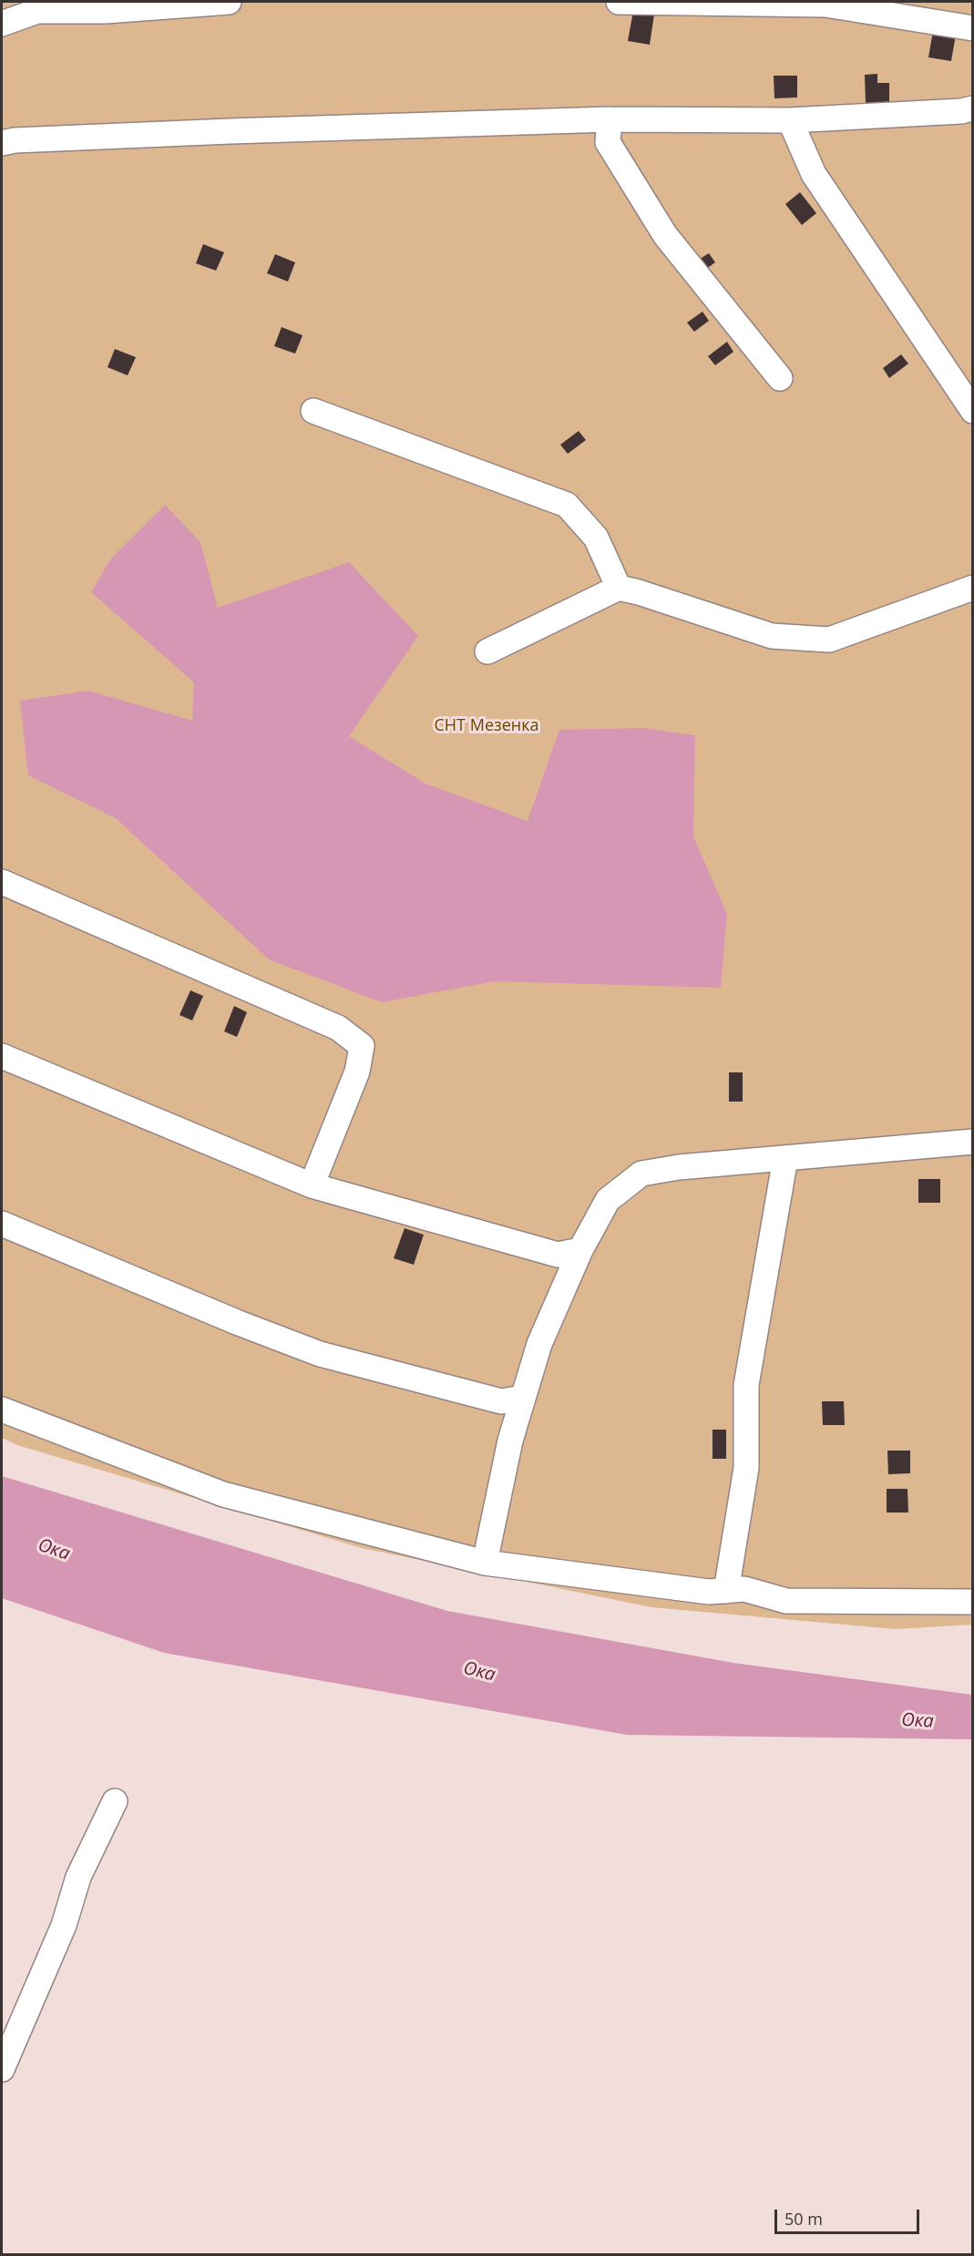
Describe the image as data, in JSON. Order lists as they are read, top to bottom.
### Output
{
  "water": ["Ока"],
  "parks": ["СНТ Мезенка"],
  "scale_bar": "50 m"
}
